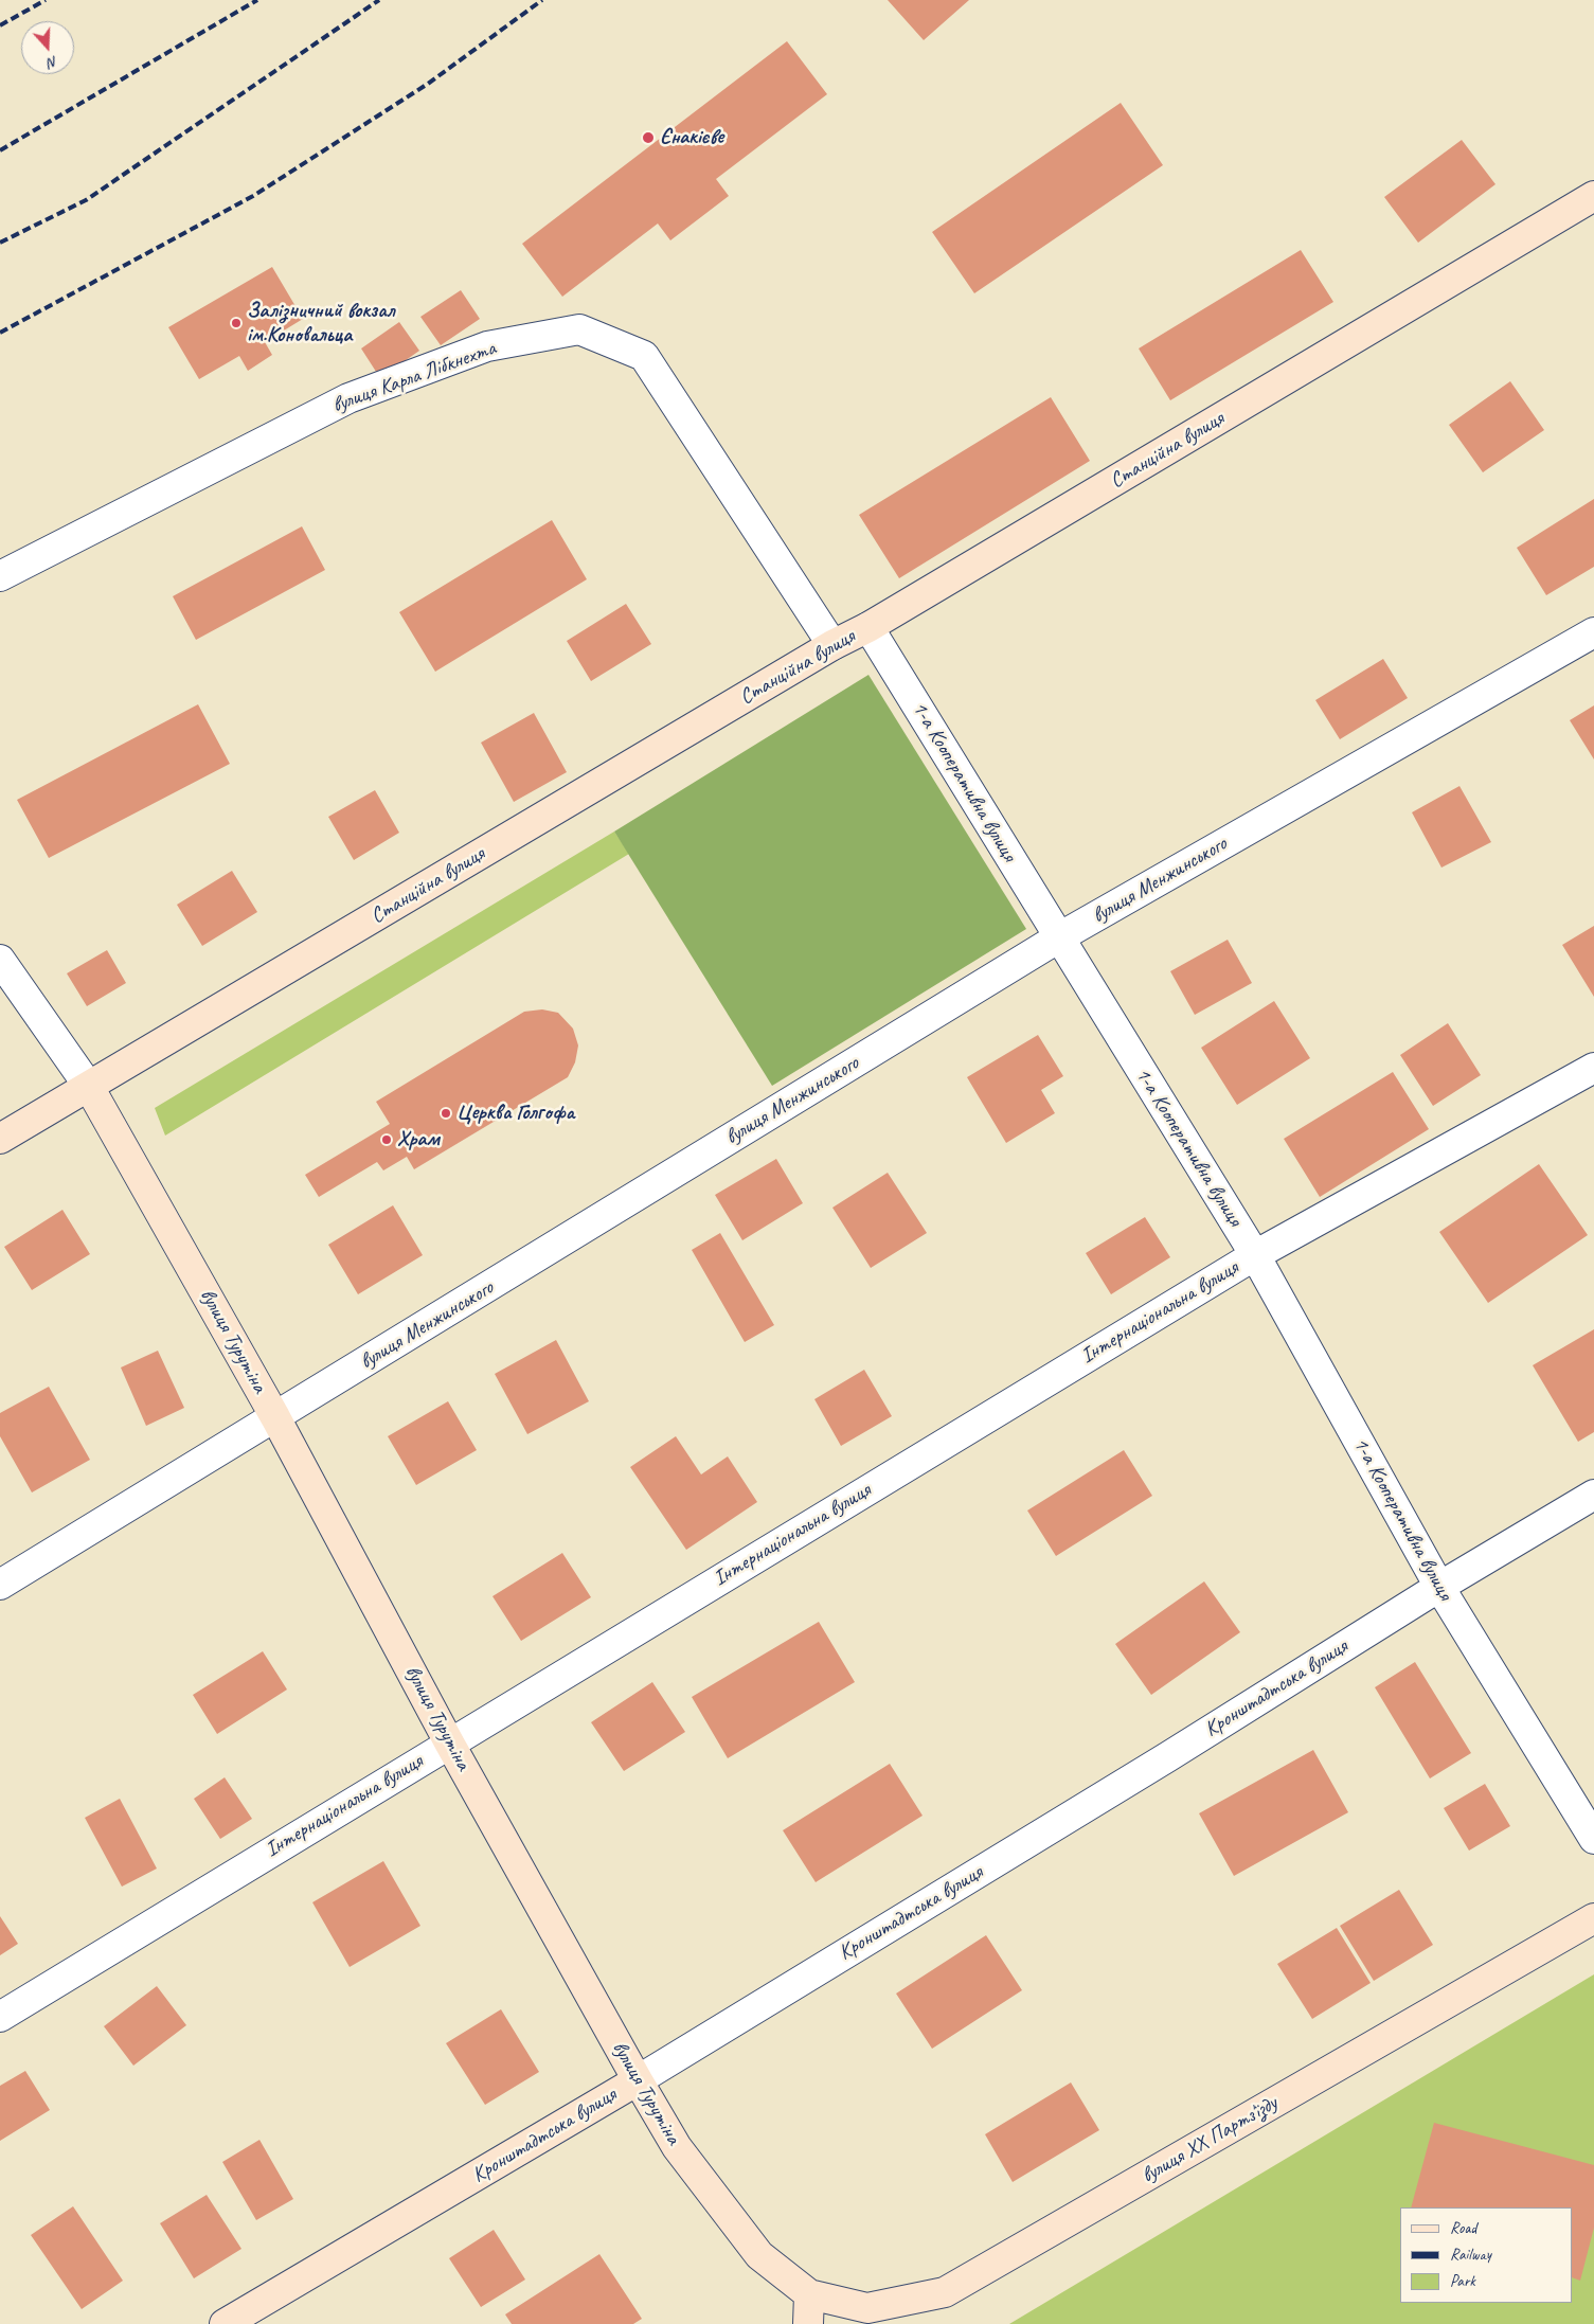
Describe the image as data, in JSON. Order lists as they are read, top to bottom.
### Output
{
  "streets": {
    "street": [
      "вулиця Карла Лібкнехта",
      "Станційна вулиця",
      "1-а Кооперативна вулиця",
      "вулиця Менжинського",
      "Інтернаціональна вулиця",
      "вулиця Турутіна",
      "Кронштадтська вулиця",
      "вулиця XX Партз'їзду"
    ]
  },
  "crossings": [
    ["вулиця Карла Лібкнехта", "Станційна вулиця"],
    ["Станційна вулиця", "1-а Кооперативна вулиця"],
    ["Станційна вулиця", "вулиця Турутіна"],
    ["1-а Кооперативна вулиця", "вулиця Менжинського"],
    ["1-а Кооперативна вулиця", "Інтернаціональна вулиця"],
    ["1-а Кооперативна вулиця", "Кронштадтська вулиця"],
    ["вулиця Менжинського", "вулиця Турутіна"],
    ["Інтернаціональна вулиця", "вулиця Турутіна"],
    ["вулиця Турутіна", "Кронштадтська вулиця"],
    ["вулиця Турутіна", "вулиця XX Партз'їзду"]
  ],
  "places": [
    "Єнакієве",
    "Залізничний вокзал ім.Коновальца",
    "Церква Голгофа",
    "Храм"
  ],
  "legend": ["Road", "Railway", "Park"],
  "north": "bottom"
}
